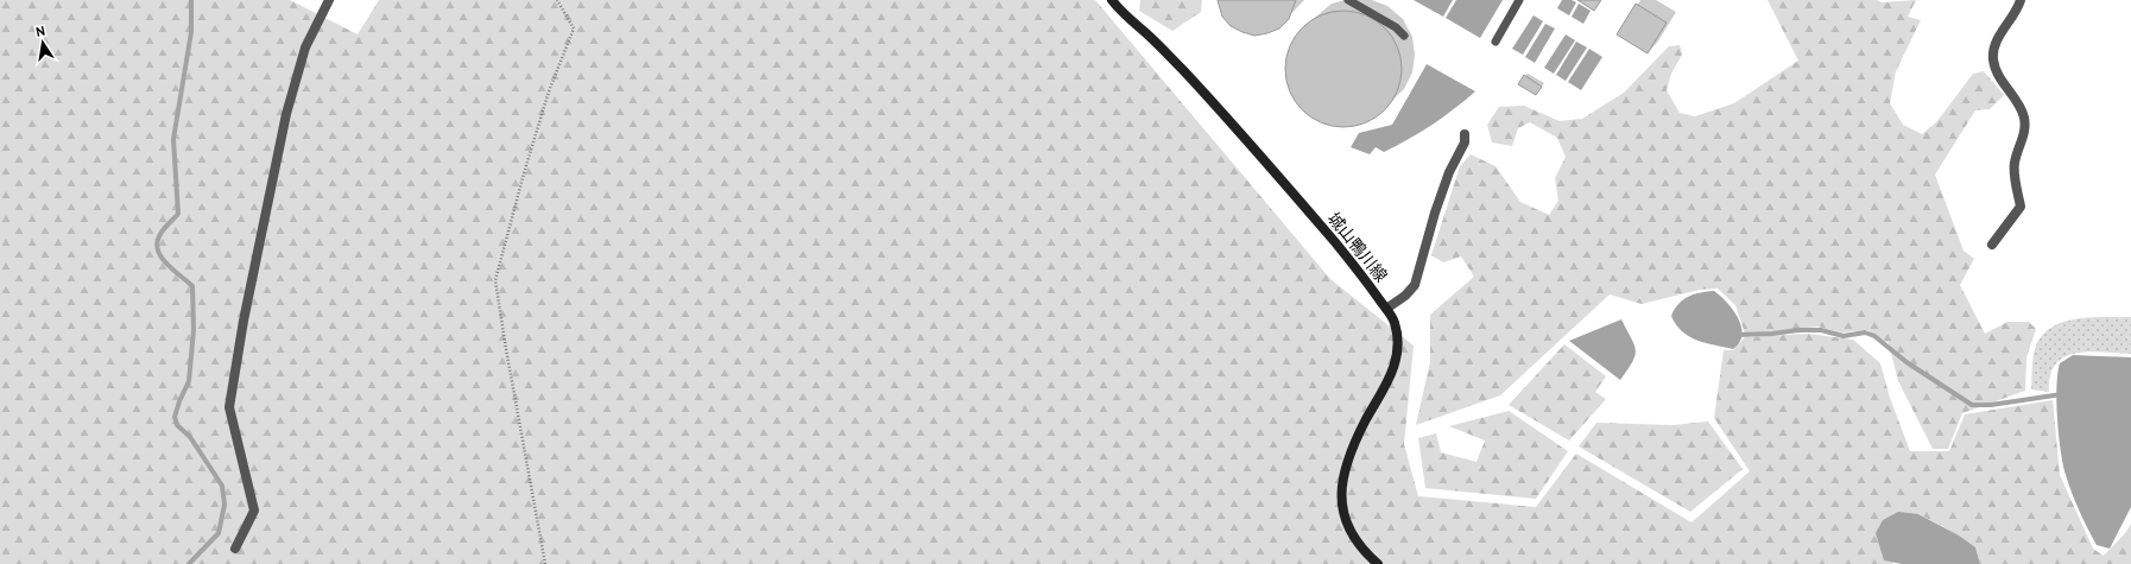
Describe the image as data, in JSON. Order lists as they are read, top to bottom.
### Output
{
  "streets": {
    "main road": ["城山鴨川線"]
  },
  "north": "top"
}
